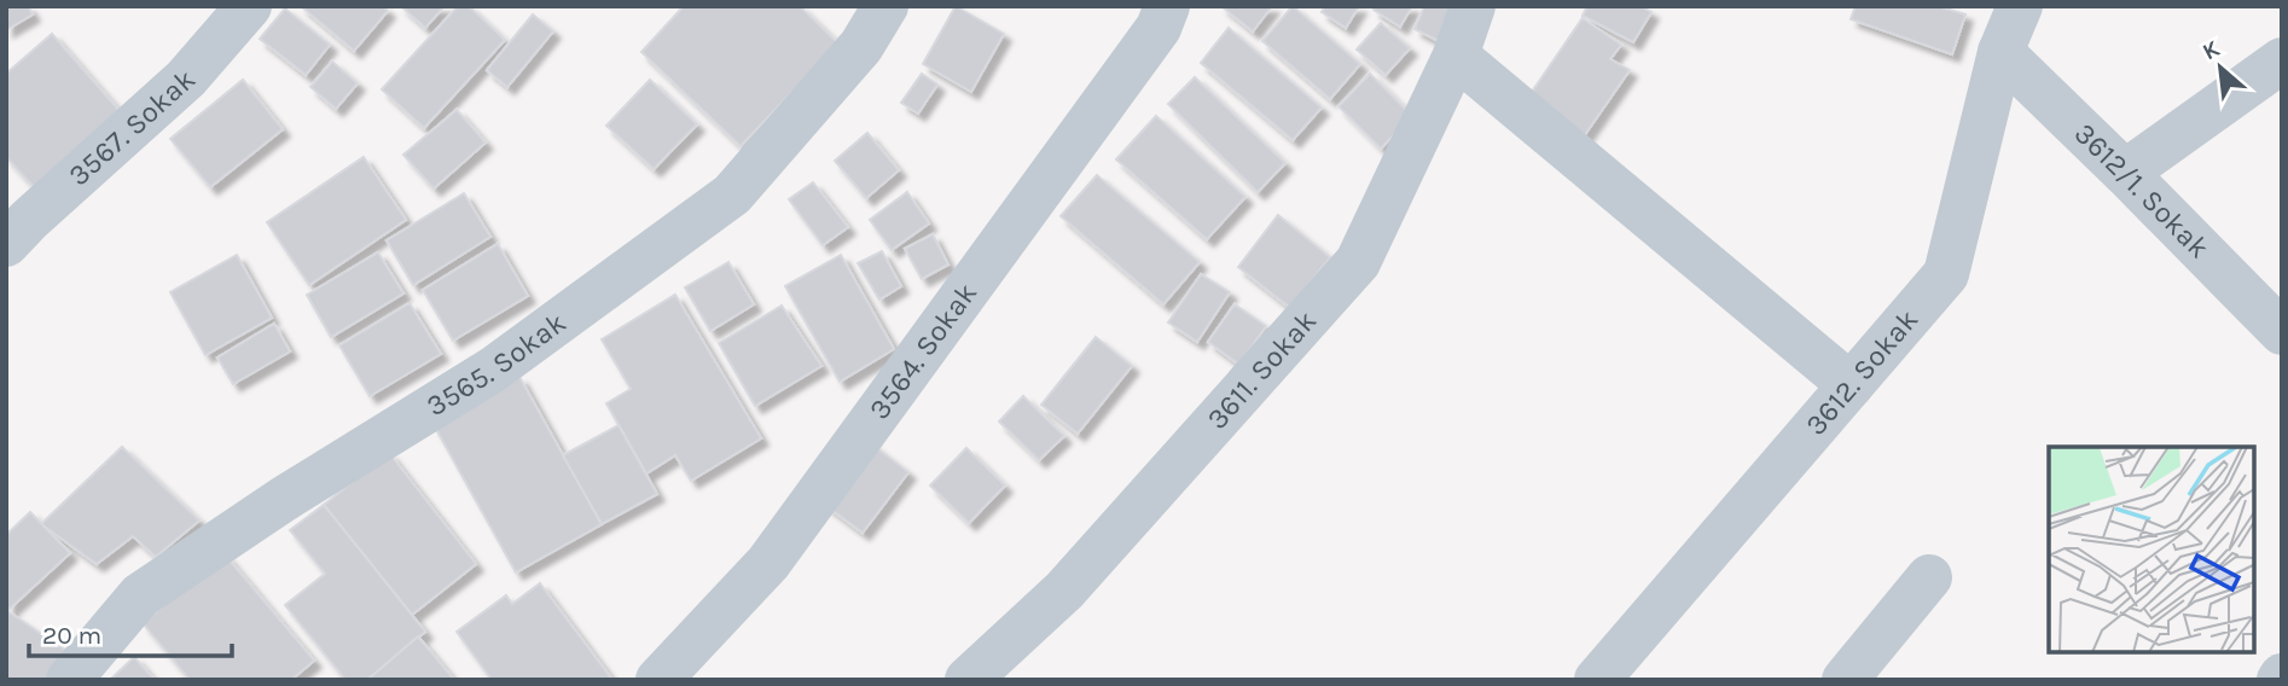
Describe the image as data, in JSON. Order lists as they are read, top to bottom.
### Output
{
  "streets": {
    "street": [
      "3567. Sokak",
      "3612/1. Sokak",
      "3564. Sokak",
      "3565. Sokak",
      "3611. Sokak",
      "3612. Sokak"
    ]
  },
  "crossings": [
    ["3612/1. Sokak", "3612. Sokak"]
  ],
  "scale_bar": "20 m",
  "north": "top left"
}
